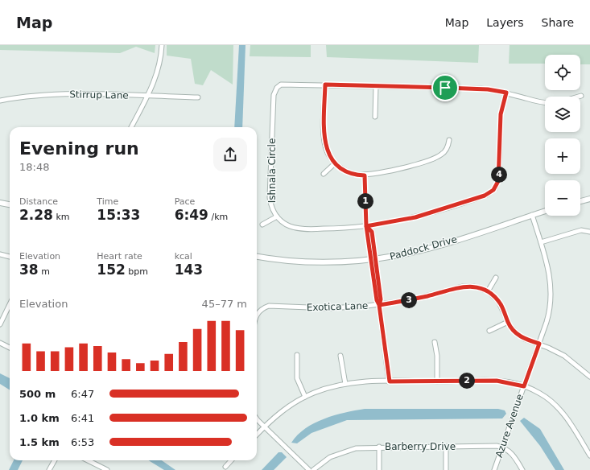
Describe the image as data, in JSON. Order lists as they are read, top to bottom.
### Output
{
  "streets": {
    "street": [
      "Stirrup Lane",
      "Ishnala Circle",
      "Paddock Drive",
      "Exotica Lane",
      "Azure Avenue",
      "Barberry Drive"
    ]
  },
  "crossings": [
    ["Paddock Drive", "Azure Avenue"],
    ["Exotica Lane", "Azure Avenue"],
    ["Azure Avenue", "Barberry Drive"]
  ],
  "page": {
    "header": "Map",
    "nav": ["Map", "Layers", "Share"],
    "map_buttons": ["+", "−"],
    "heading": ["Evening run", "18:48"],
    "pins": [
      "4",
      "1",
      "3",
      "2"
    ],
    "stats": [
      ["Distance", "2.28 km"],
      ["Time", "15:33"],
      ["Pace", "6:49 /km"],
      ["Elevation", "38 m"],
      ["Heart rate", "152 bpm"],
      ["kcal", "143"]
    ],
    "chart": ["Elevation", "45–77 m"],
    "list": [
      {
        "name": "500 m",
        "note": "6:47"
      },
      {
        "name": "1.0 km",
        "note": "6:41"
      },
      {
        "name": "1.5 km",
        "note": "6:53"
      }
    ]
  }
}
